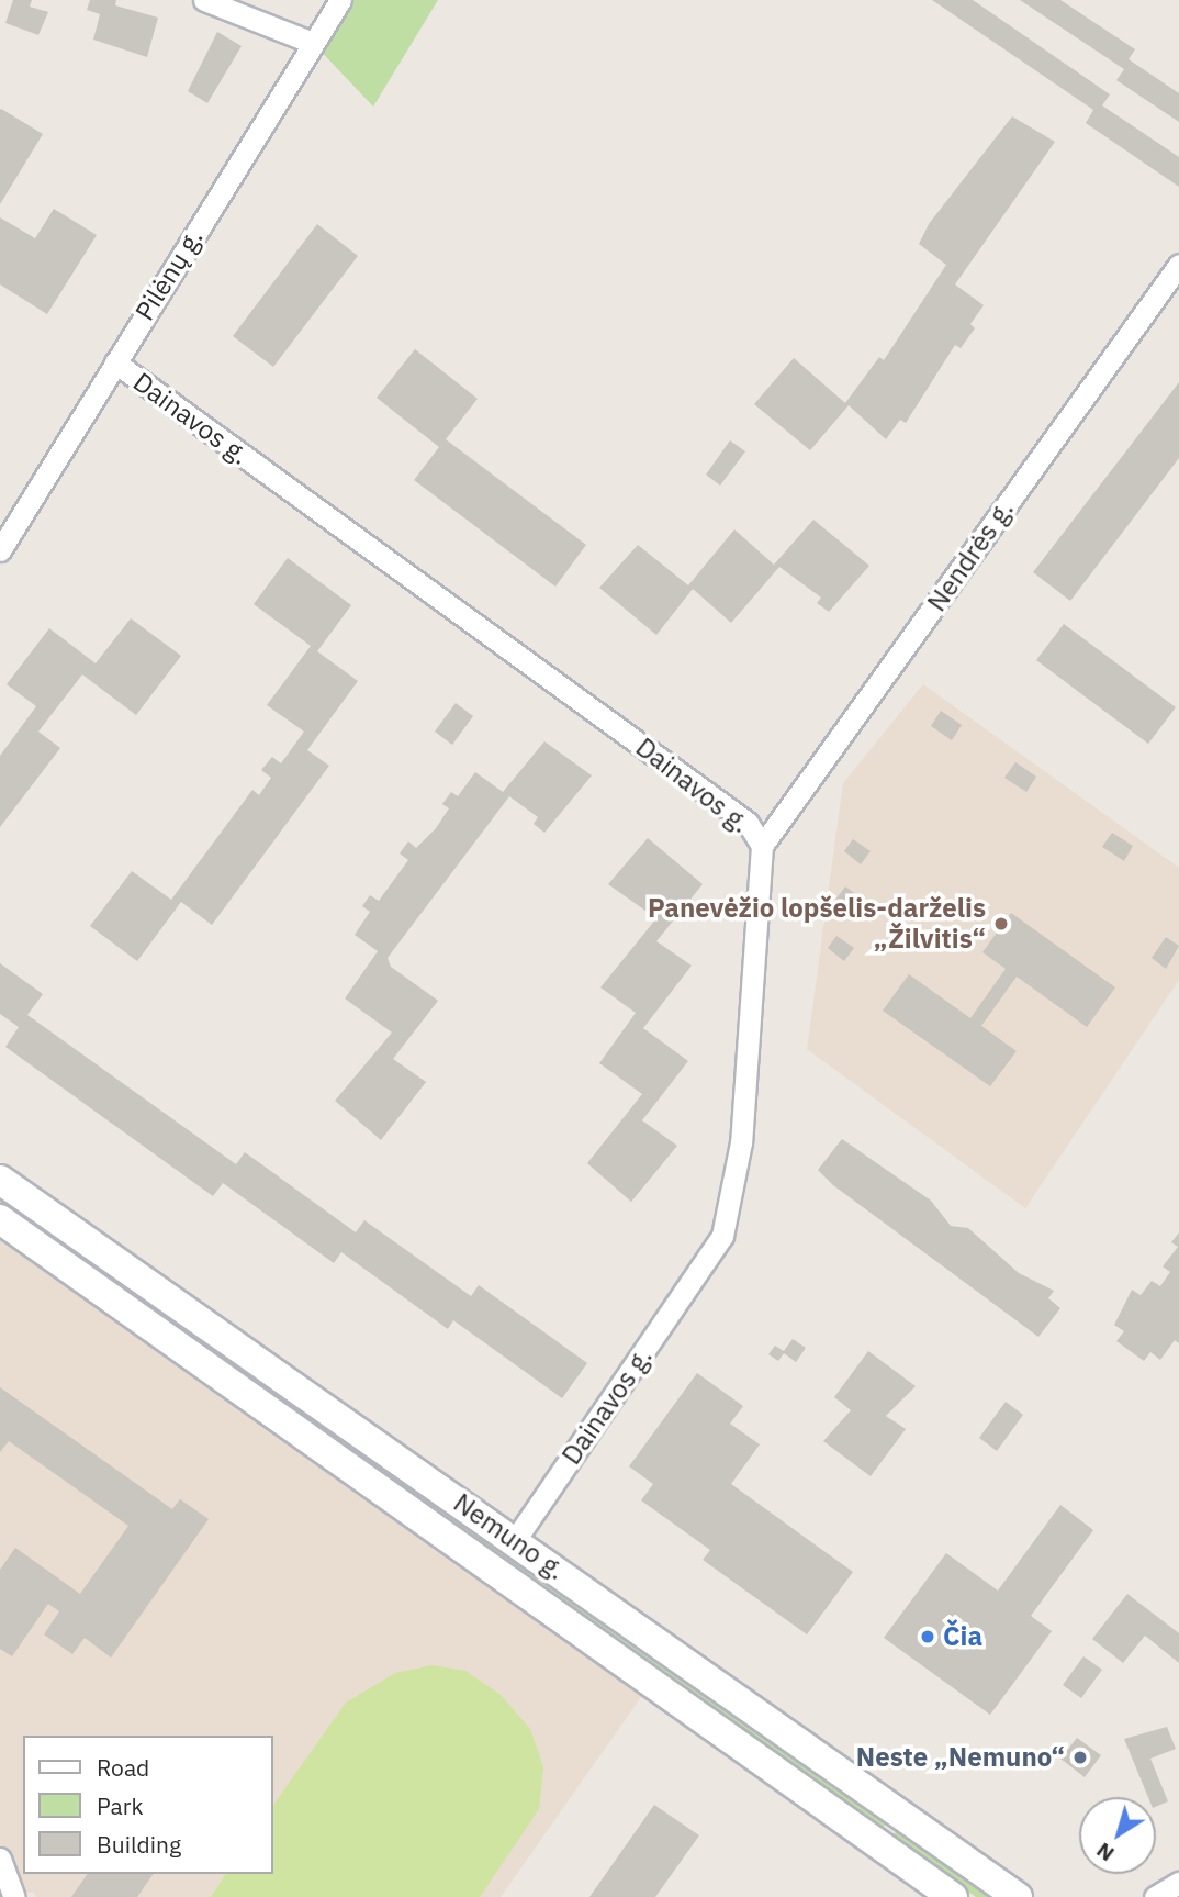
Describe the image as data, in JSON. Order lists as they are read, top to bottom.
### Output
{
  "streets": {
    "main road": ["Nemuno g."],
    "street": ["Pilėnų g.", "Dainavos g.", "Nendrės g."]
  },
  "crossings": [
    ["Pilėnų g.", "Dainavos g."],
    ["Dainavos g.", "Nendrės g."],
    ["Dainavos g.", "Nemuno g."]
  ],
  "places": ["Panevėžio lopšelis-darželis „Žilvitis“", "Čia", "Neste „Nemuno“"],
  "legend": ["Road", "Park", "Building"],
  "north": "bottom left"
}
